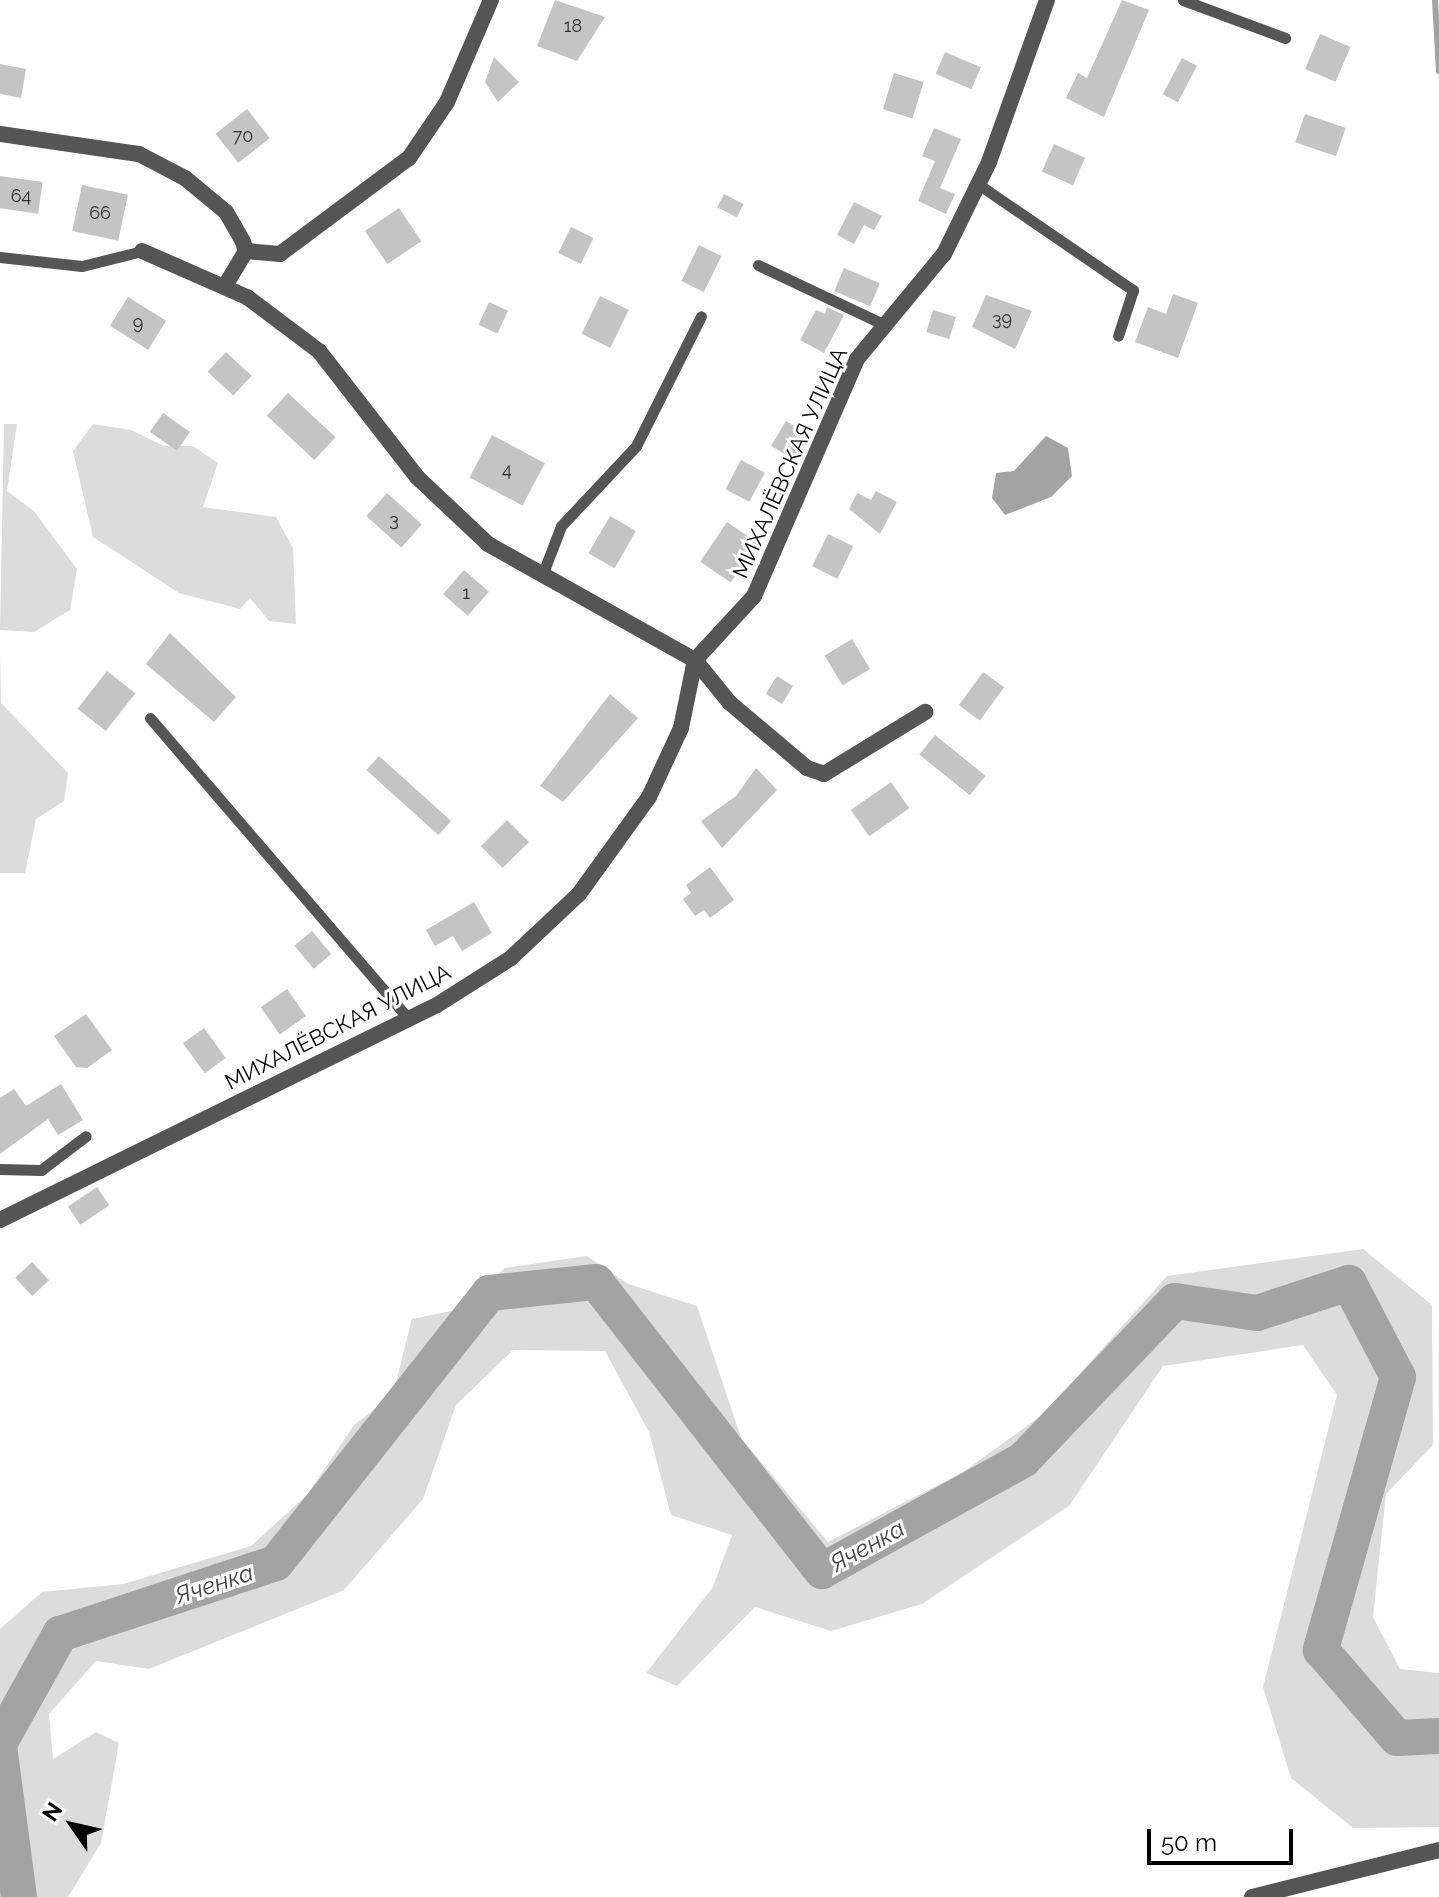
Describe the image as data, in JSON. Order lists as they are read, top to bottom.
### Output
{
  "streets": {
    "street": ["МИХАЛЁВСКАЯ УЛИЦА"]
  },
  "water": ["Яченка"],
  "house_numbers": [
    "18",
    "70",
    "64",
    "66",
    "39",
    "9",
    "4",
    "3",
    "1"
  ],
  "scale_bar": "50 m",
  "north": "top left"
}
